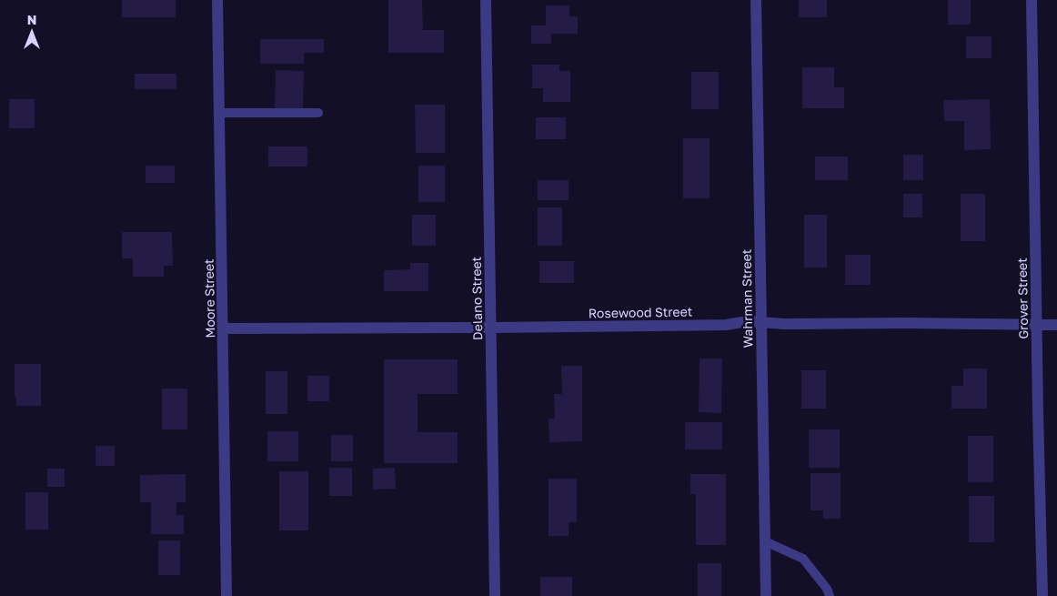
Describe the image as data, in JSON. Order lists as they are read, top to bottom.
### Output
{
  "streets": {
    "street": [
      "Moore Street",
      "Delano Street",
      "Wahrman Street",
      "Grover Street",
      "Rosewood Street"
    ]
  },
  "crossings": [
    ["Moore Street", "Rosewood Street"],
    ["Delano Street", "Rosewood Street"],
    ["Wahrman Street", "Rosewood Street"],
    ["Grover Street", "Rosewood Street"]
  ],
  "north": "top"
}
